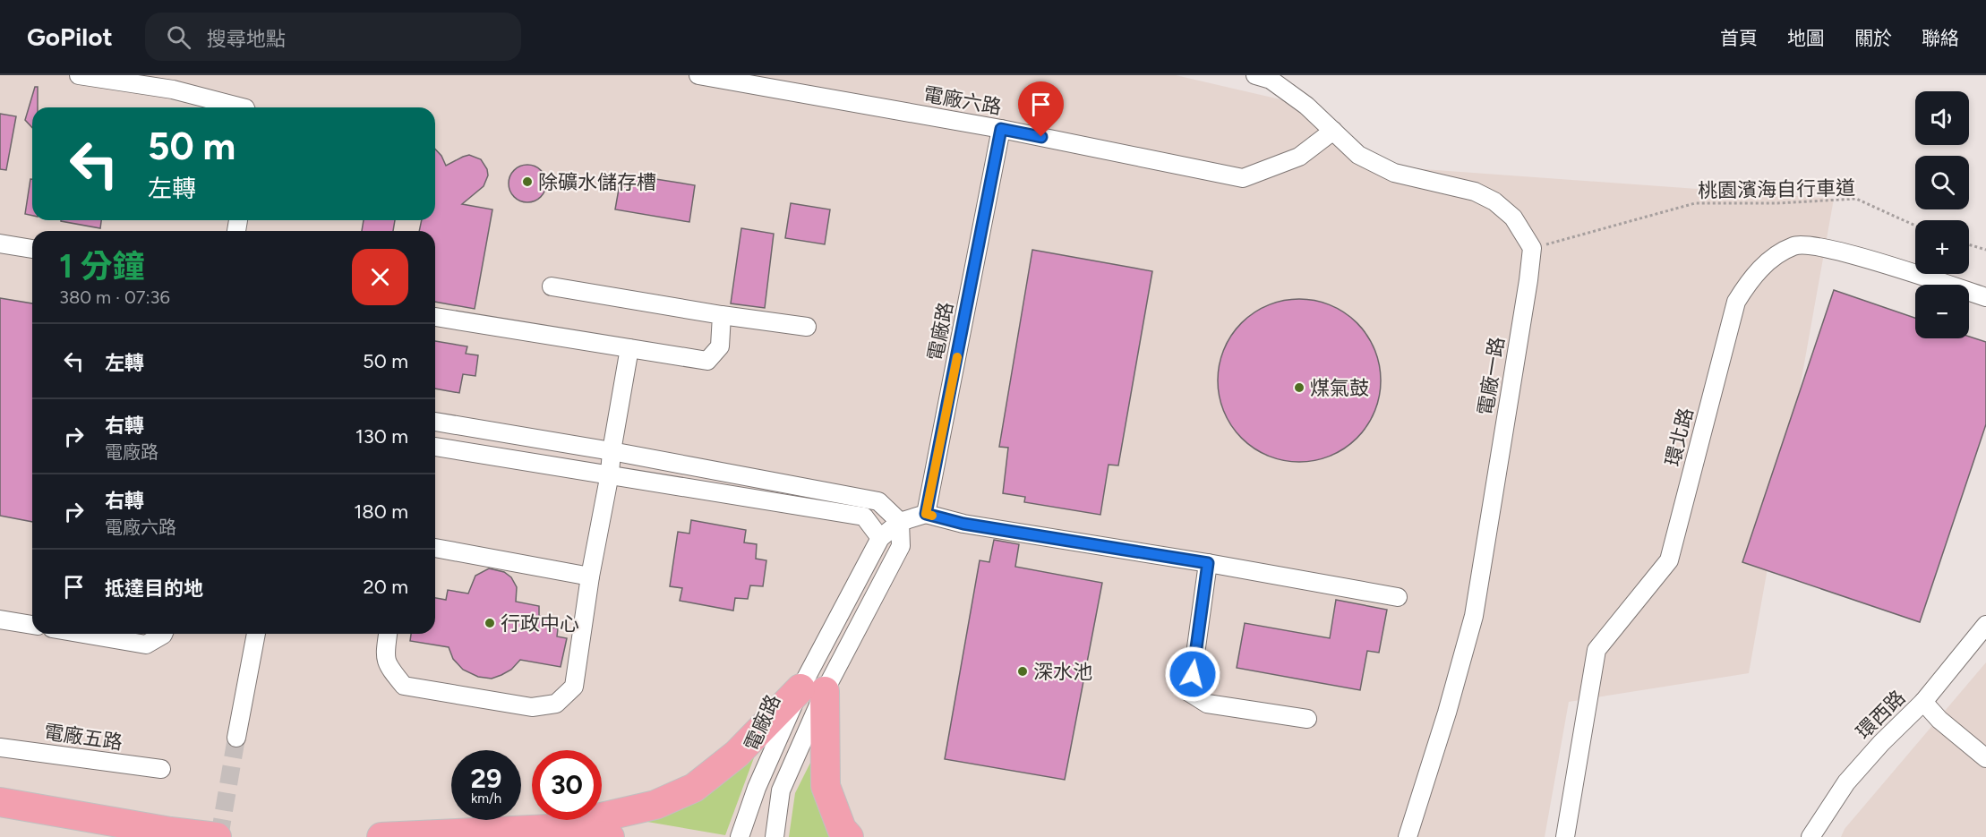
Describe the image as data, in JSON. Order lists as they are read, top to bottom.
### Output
{
  "streets": {
    "street": [
      "電廠六路",
      "電廠路",
      "電廠一路",
      "環北路",
      "環西路",
      "電廠五路"
    ],
    "path": ["桃園濱海自行車道"]
  },
  "crossings": [
    ["電廠六路", "電廠路"],
    ["桃園濱海自行車道", "電廠一路"]
  ],
  "places": [
    "除礦水儲存槽",
    "煤氣鼓",
    "行政中心",
    "深水池"
  ],
  "page": {
    "header": "GoPilot",
    "search": "搜尋地點",
    "nav": [
      "首頁",
      "地圖",
      "關於",
      "聯絡"
    ],
    "map_buttons": ["+", "−"],
    "turn": ["50 m", "左轉"],
    "heading": ["1 分鐘", "380 m · 07:36"],
    "list": [
      {
        "name": "左轉",
        "value": "50 m"
      },
      {
        "name": "右轉",
        "note": "電廠路",
        "value": "130 m"
      },
      {
        "name": "右轉",
        "note": "電廠六路",
        "value": "180 m"
      },
      {
        "name": "抵達目的地",
        "value": "20 m"
      }
    ],
    "speed": "29 km/h",
    "limit": "30"
  }
}
